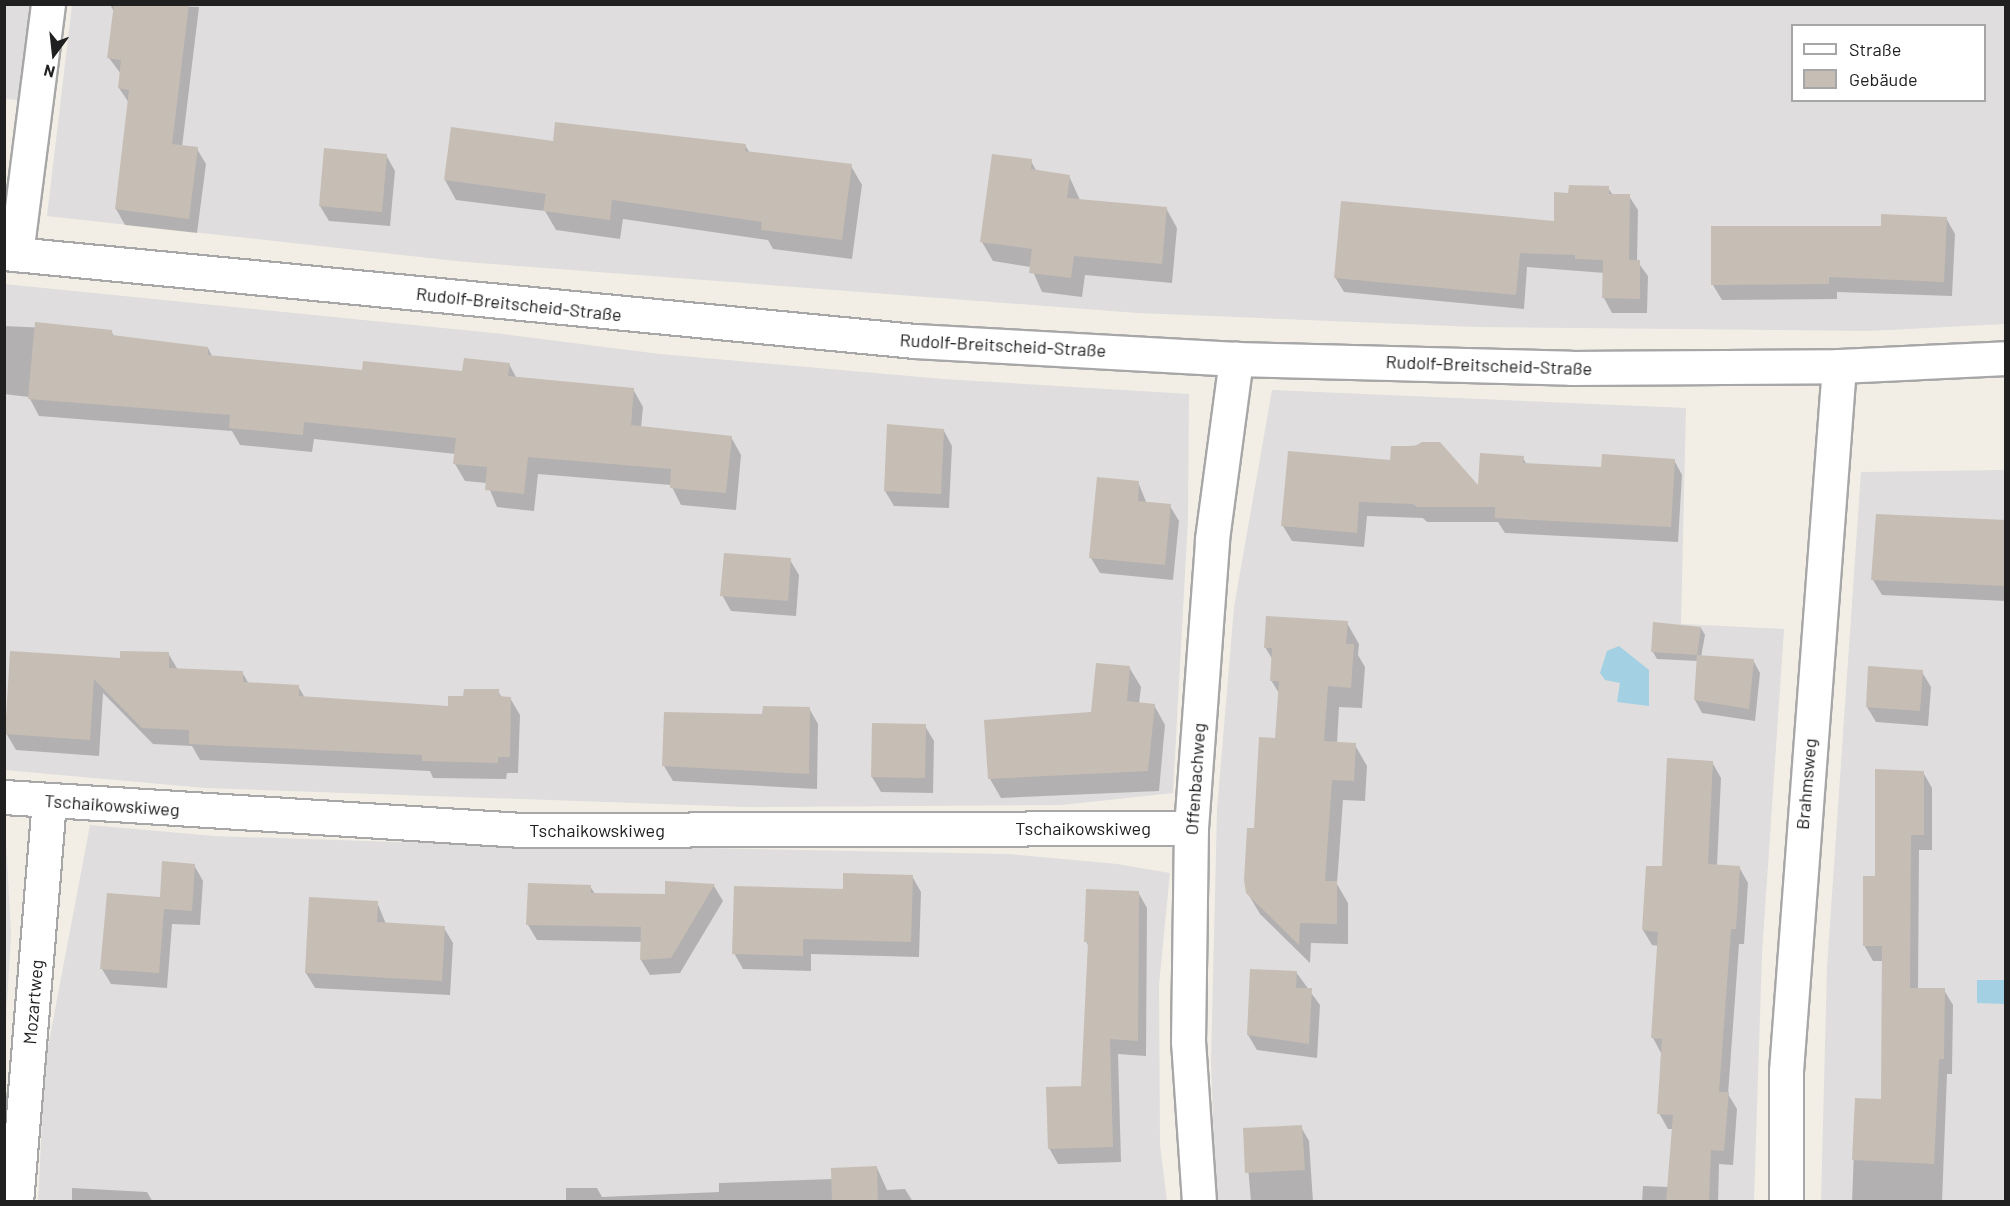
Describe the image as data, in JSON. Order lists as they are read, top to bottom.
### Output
{
  "streets": {
    "street": [
      "Rudolf-Breitscheid-Straße",
      "Offenbachweg",
      "Brahmsweg",
      "Tschaikowskiweg",
      "Mozartweg"
    ]
  },
  "crossings": [
    ["Rudolf-Breitscheid-Straße", "Offenbachweg"],
    ["Rudolf-Breitscheid-Straße", "Brahmsweg"],
    ["Offenbachweg", "Tschaikowskiweg"],
    ["Tschaikowskiweg", "Mozartweg"]
  ],
  "legend": ["Straße", "Gebäude"],
  "north": "bottom"
}
